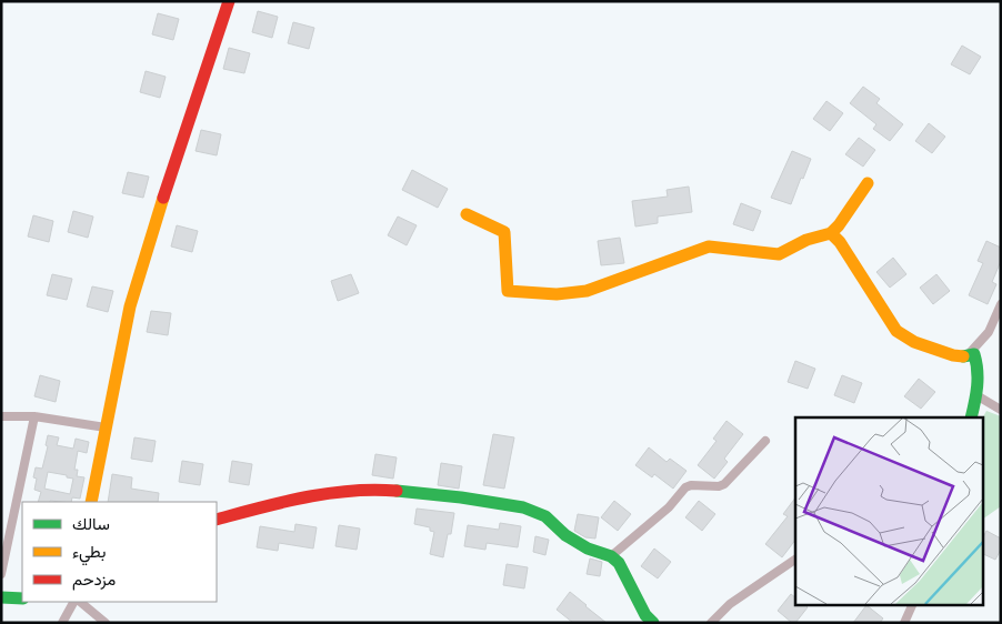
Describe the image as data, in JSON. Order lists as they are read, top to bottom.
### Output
{
  "legend": ["سالك", "بطيء", "مزدحم"]
}
